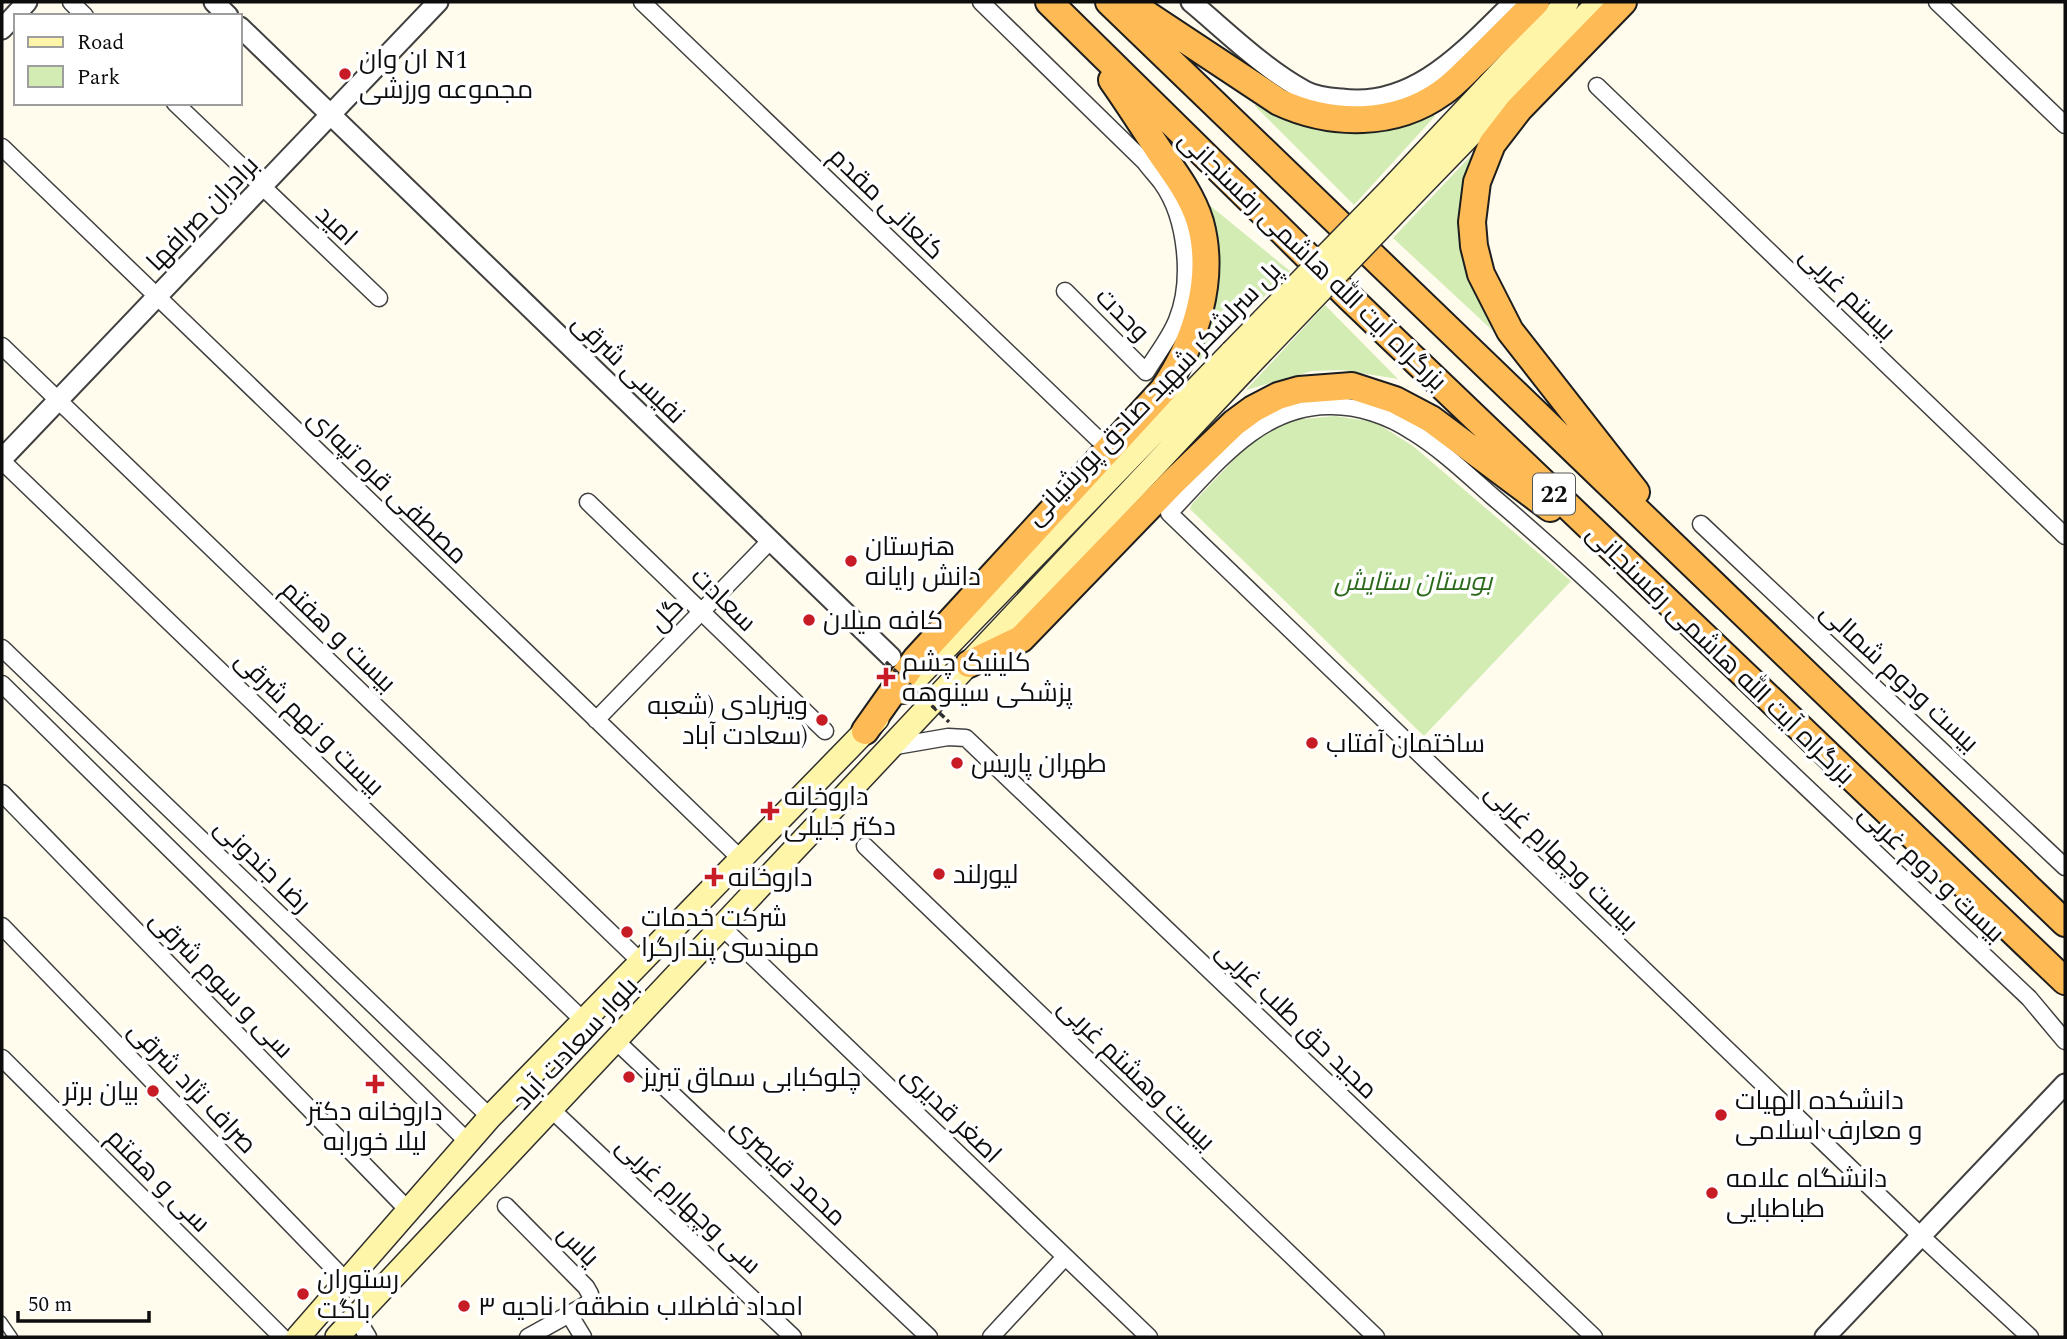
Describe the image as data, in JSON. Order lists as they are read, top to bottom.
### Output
{
  "streets": {
    "highway": ["بزرگراه آیت الله هاشمی رفسنجانی", "22"],
    "main road": ["پل سرلشکر شهید صادق پورشیانی", "بلوار سعادت آباد"],
    "street": [
      "کنعانی مقدم",
      "برادران صرافها",
      "امید",
      "بیستم غربی",
      "وحدت",
      "نفیسی شرقی",
      "مصطفی قره تپه‌ای",
      "سعادت",
      "گل",
      "بیست و هفتم",
      "بیست ودوم شمالی",
      "بیست و نهم شرقی",
      "بیست وچهارم غربی",
      "رضا جندونی",
      "بیست و دوم غربی",
      "سی و سوم شرقی",
      "مجید حق طلب غربی",
      "بیست وهشتم غربی",
      "صراف‌ نژاد شرقی",
      "اصغر قدیری",
      "محمد قیصری",
      "سی و هفتم",
      "سی وچهارم غربی",
      "یاس"
    ]
  },
  "crossings": [
    ["برادران صرافها", "امید"],
    ["برادران صرافها", "نفیسی شرقی"],
    ["برادران صرافها", "مصطفی قره تپه‌ای"],
    ["برادران صرافها", "بیست و هفتم"],
    ["برادران صرافها", "بیست و نهم شرقی"],
    ["نفیسی شرقی", "گل"],
    ["پل سرلشکر شهید صادق پورشیانی", "بلوار سعادت آباد"],
    ["مصطفی قره تپه‌ای", "گل"],
    ["مصطفی قره تپه‌ای", "بلوار سعادت آباد"],
    ["سعادت", "گل"],
    ["بیست و هفتم", "بلوار سعادت آباد"],
    ["بیست و نهم شرقی", "بلوار سعادت آباد"],
    ["بیست وچهارم غربی", "بیست و دوم غربی"],
    ["رضا جندونی", "بلوار سعادت آباد"],
    ["سی و سوم شرقی", "بلوار سعادت آباد"],
    ["مجید حق طلب غربی", "بلوار سعادت آباد"],
    ["بلوار سعادت آباد", "صراف‌ نژاد شرقی"],
    ["بلوار سعادت آباد", "اصغر قدیری"],
    ["بلوار سعادت آباد", "محمد قیصری"],
    ["بلوار سعادت آباد", "سی وچهارم غربی"]
  ],
  "parks": ["بوستان ستایش"],
  "places": {
    "other": [
      "ان وان N1 مجموعه ورزشی",
      "هنرستان دانش رایانه",
      "کافه میلان",
      "وینربادی (شعبه سعادت آباد)",
      "ساختمان آفتاب",
      "طهران پاریس",
      "لیورلند",
      "شرکت خدمات مهندسى پندارگرا",
      "چلوکبابی سماق تبریز",
      "بیان برتر",
      "دانشکده الهیات و معارف اسلامی",
      "دانشگاه علامه طباطبایی",
      "رستوران باگت",
      "امداد فاضلاب منطقه ۱ ناحیه ۳"
    ],
    "health": [
      "کلینیک چشم پزشکی سینوهه",
      "داروخانه دکتر جلیلی",
      "داروخانه",
      "داروخانه دکتر لیلا خورابه"
    ]
  },
  "legend": ["Road", "Park"],
  "scale_bar": "50 m"
}
